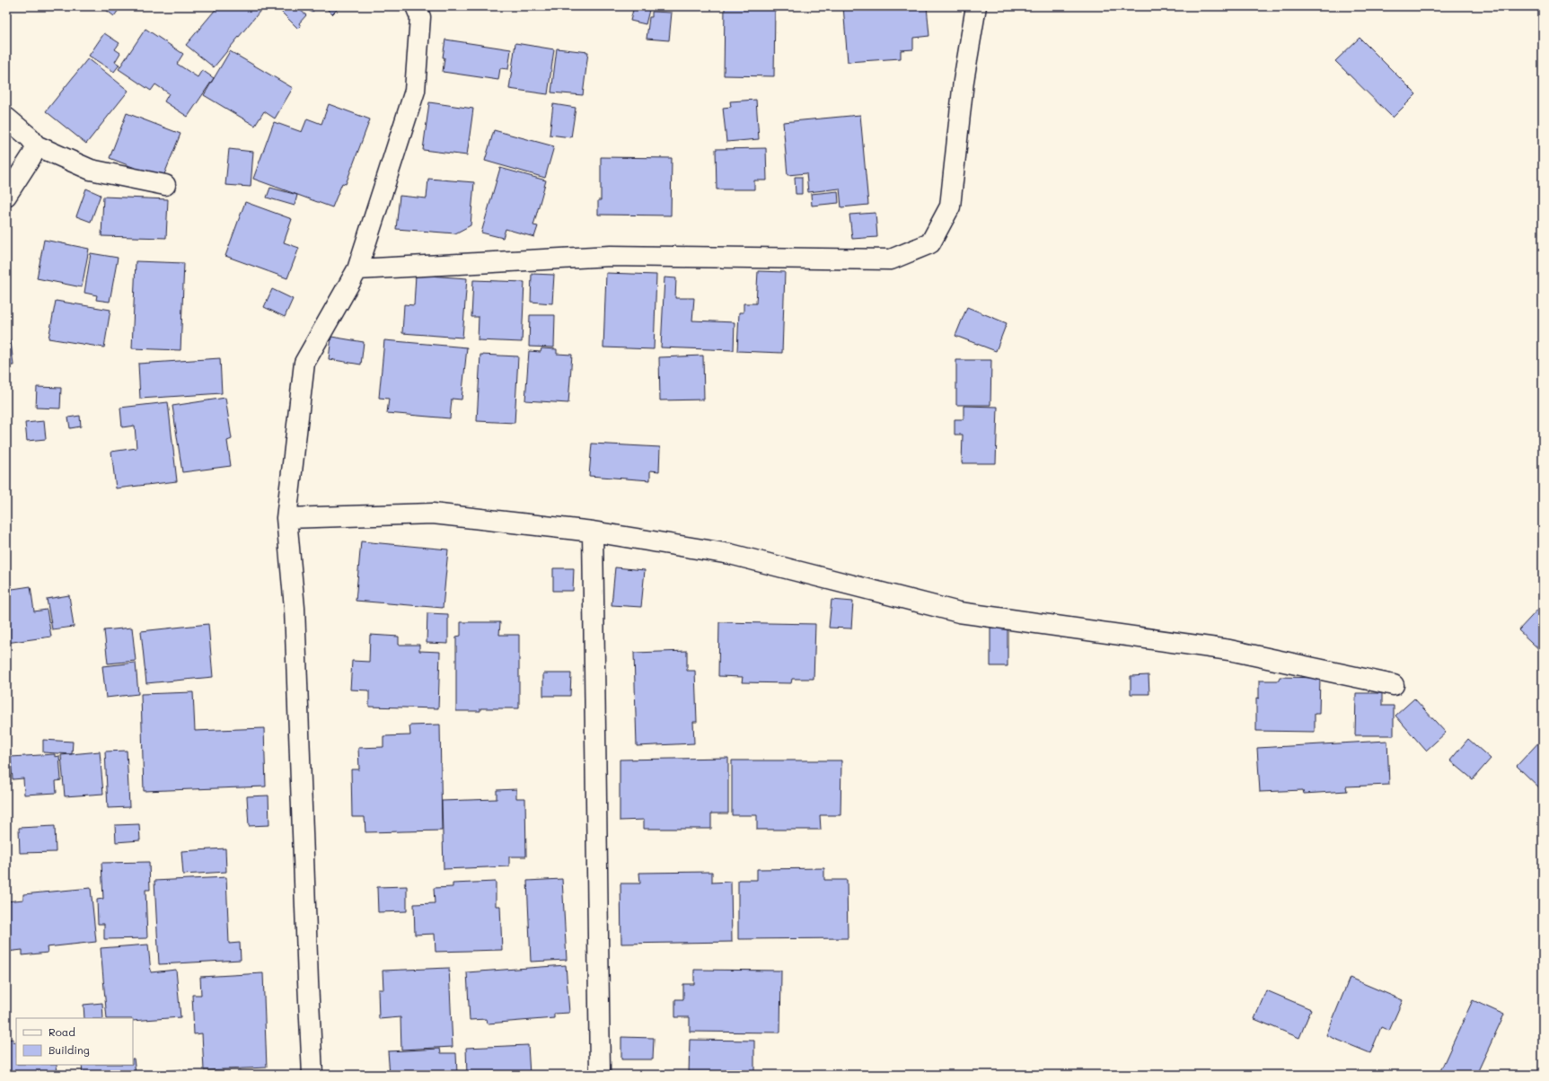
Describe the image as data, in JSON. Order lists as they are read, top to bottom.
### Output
{
  "legend": ["Road", "Building"]
}
